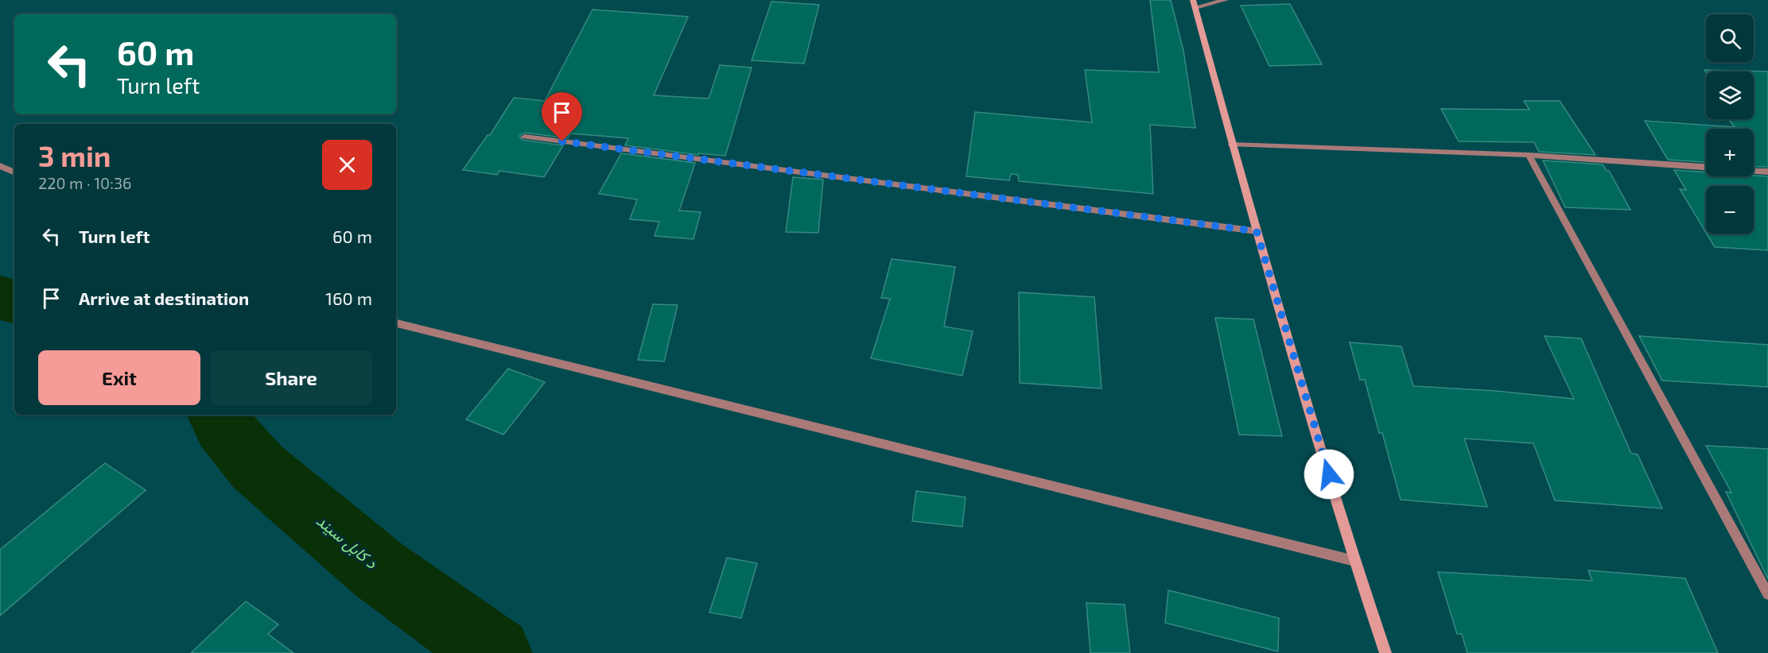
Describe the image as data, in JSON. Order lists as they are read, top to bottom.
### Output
{
  "water": ["د کابل سيند"],
  "page": {
    "map_buttons": ["+", "−"],
    "turn": ["60 m", "Turn left"],
    "heading": ["3 min", "220 m · 10:36"],
    "list": [
      {
        "name": "Turn left",
        "value": "60 m"
      },
      {
        "name": "Arrive at destination",
        "value": "160 m"
      }
    ],
    "buttons": ["Exit", "Share"]
  }
}
